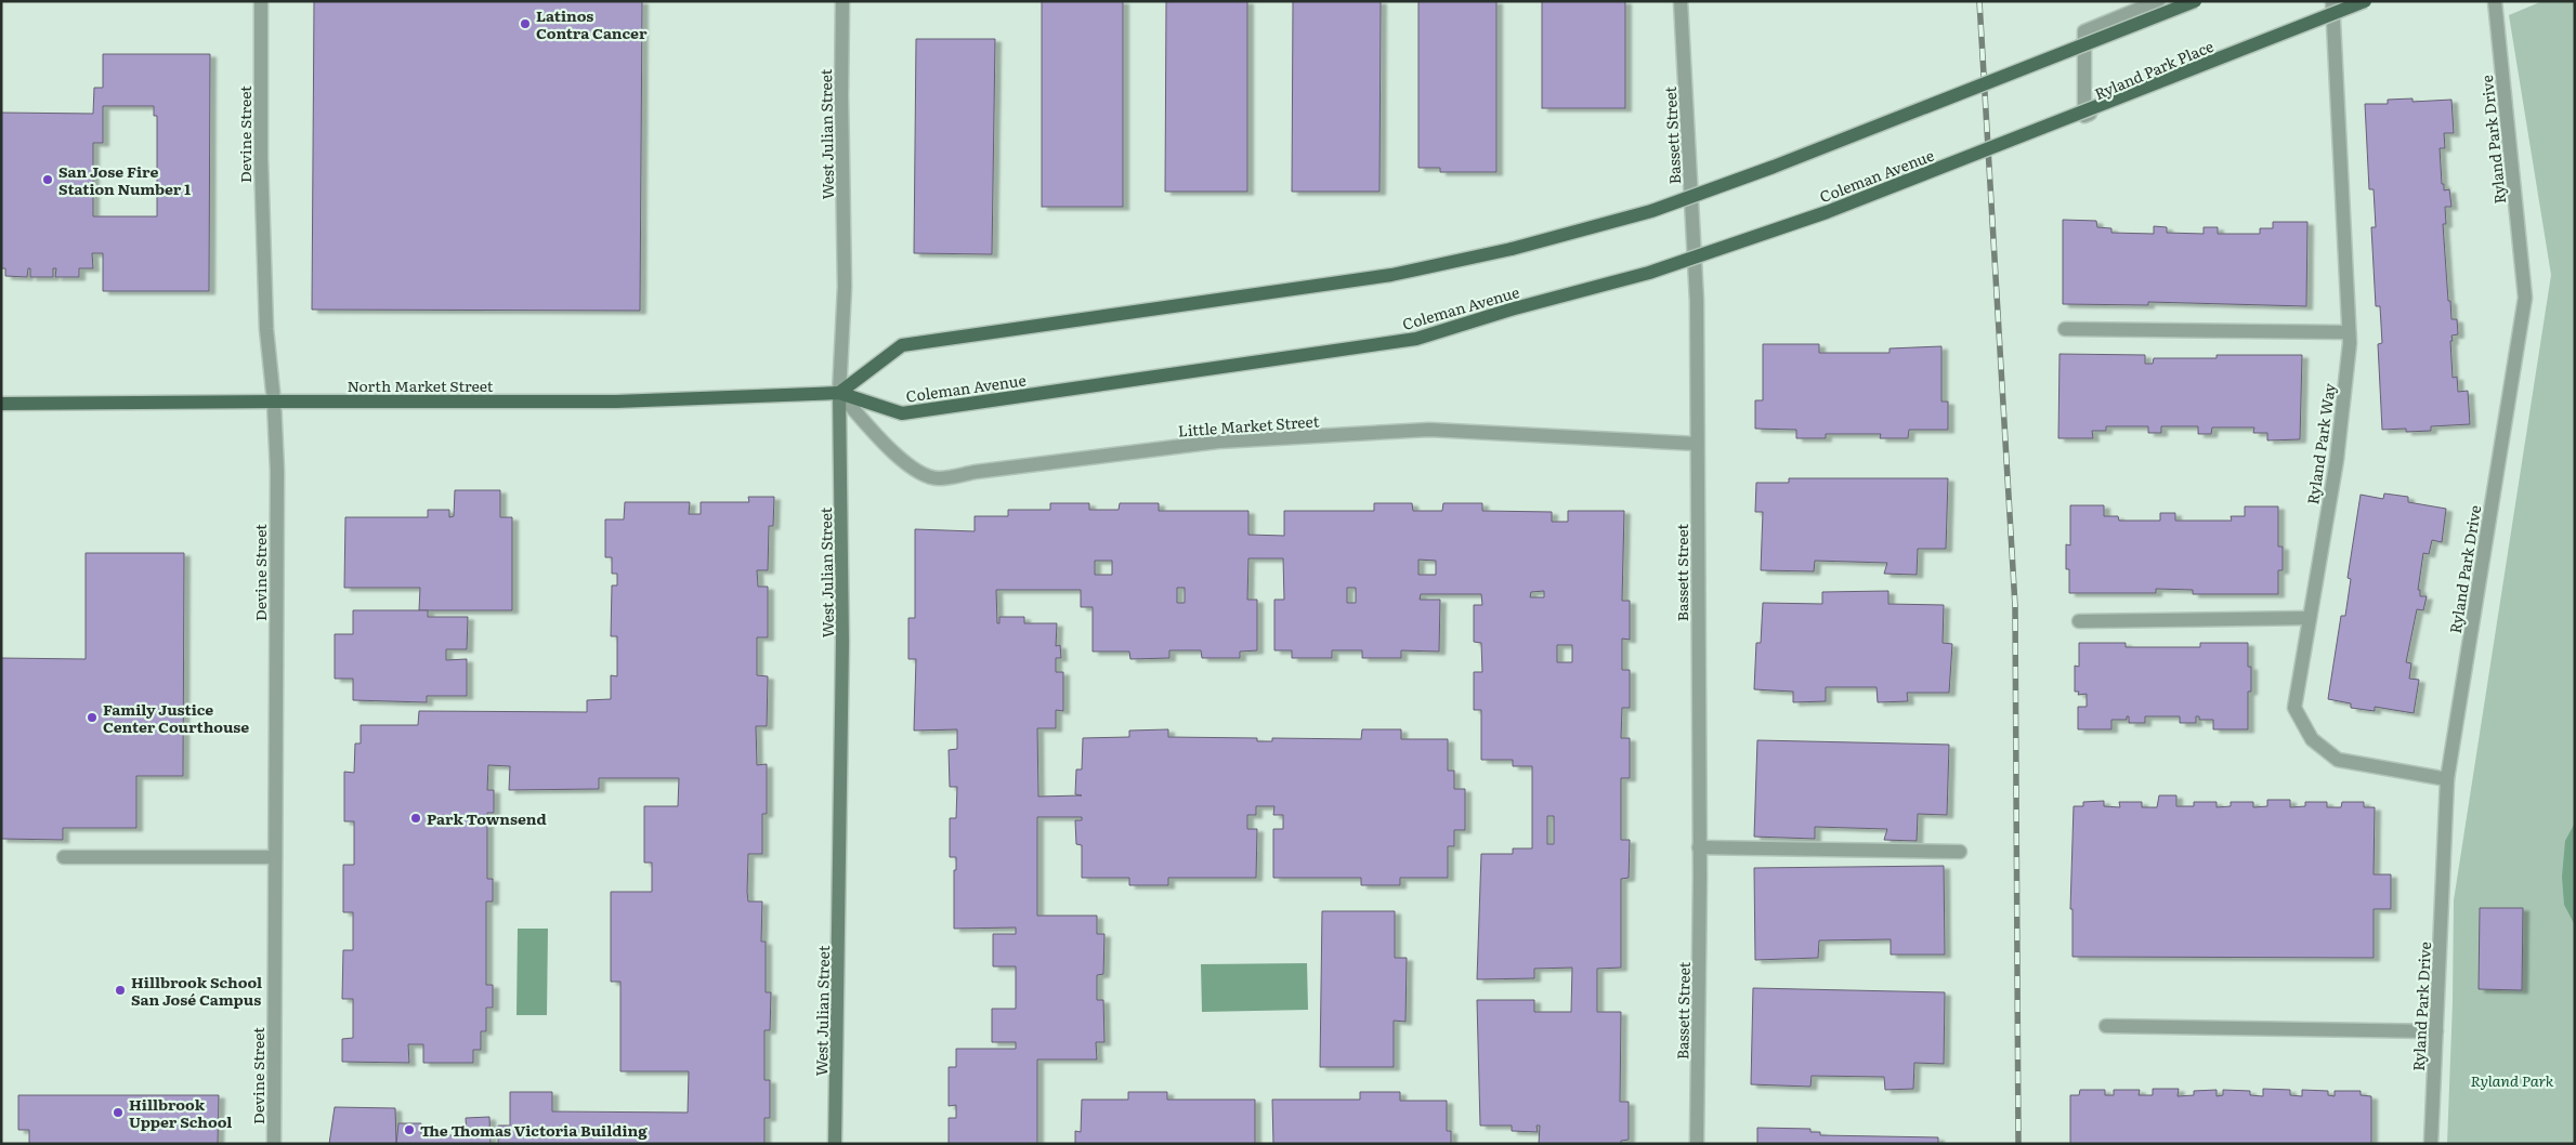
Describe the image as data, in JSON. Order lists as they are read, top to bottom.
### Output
{
  "streets": {
    "main road": ["West Julian Street", "Coleman Avenue", "North Market Street"],
    "street": [
      "Ryland Park Place",
      "Devine Street",
      "Bassett Street",
      "Ryland Park Drive",
      "Little Market Street",
      "Ryland Park Way"
    ]
  },
  "crossings": [
    ["Ryland Park Place", "Ryland Park Way"],
    ["Devine Street", "North Market Street"],
    ["West Julian Street", "Coleman Avenue"],
    ["West Julian Street", "North Market Street"],
    ["West Julian Street", "Little Market Street"],
    ["Bassett Street", "Little Market Street"],
    ["Ryland Park Drive", "Ryland Park Way"],
    ["Coleman Avenue", "North Market Street"],
    ["Coleman Avenue", "Little Market Street"],
    ["North Market Street", "Little Market Street"]
  ],
  "parks": ["Ryland Park"],
  "places": [
    "Latinos Contra Cancer",
    "San Jose Fire Station Number 1",
    "Family Justice Center Courthouse",
    "Park Townsend",
    "Hillbrook School San José Campus",
    "Hillbrook Upper School",
    "The Thomas Victoria Building"
  ]
}
